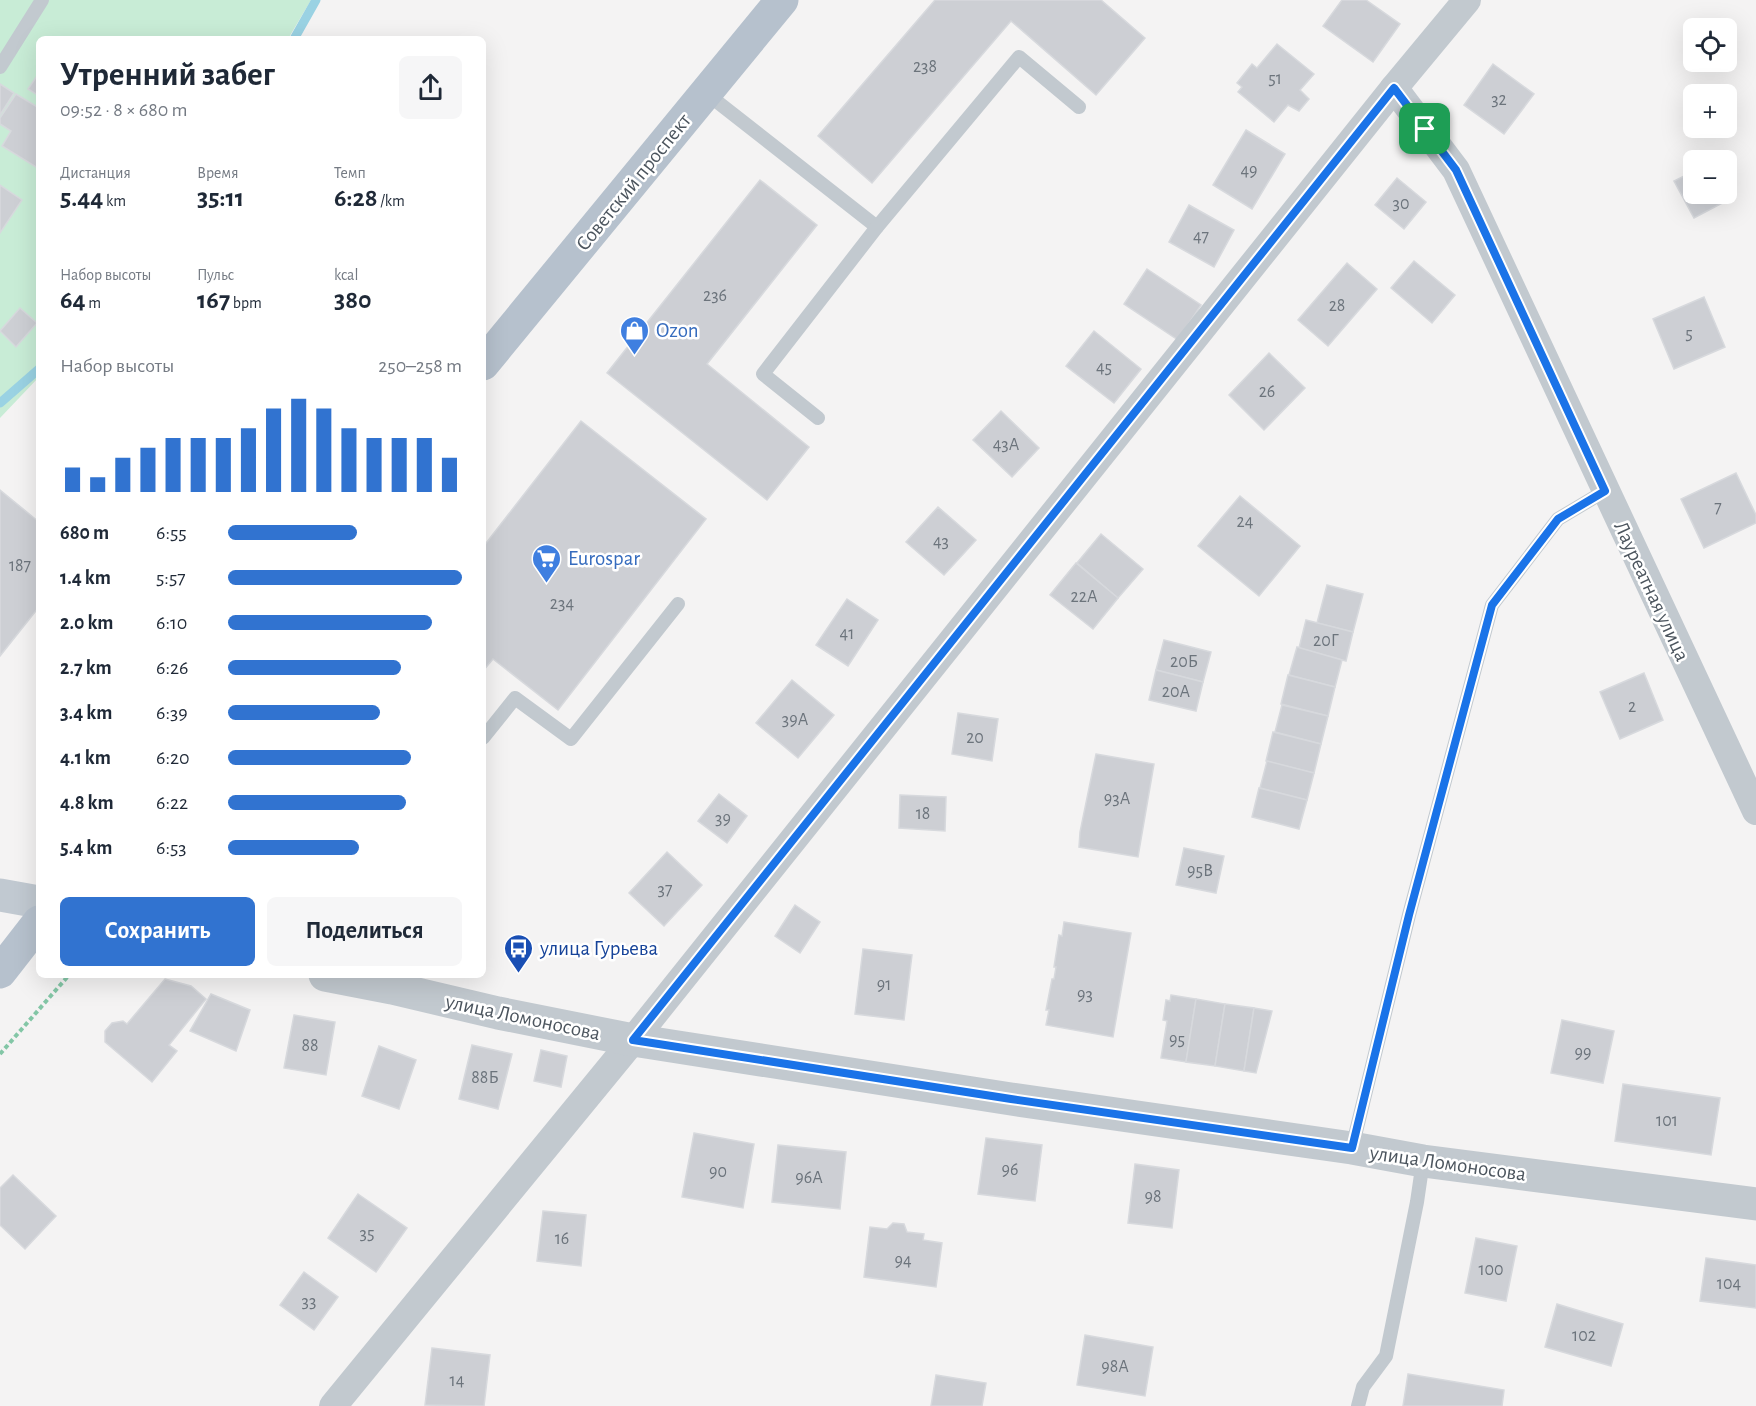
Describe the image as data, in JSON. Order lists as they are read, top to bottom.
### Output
{
  "streets": {
    "main road": ["Советский проспект"],
    "street": ["Лауреатная улица", "улица Ломоносова"]
  },
  "places": {
    "shop": ["Ozon"],
    "supermarket": ["Eurospar"],
    "bus stop": ["улица Гурьева"]
  },
  "house_numbers": [
    "238",
    "51",
    "32",
    "49",
    "30",
    "47",
    "236",
    "28",
    "5",
    "45",
    "26",
    "43А",
    "7",
    "24",
    "43",
    "187",
    "22А",
    "234",
    "41",
    "20Г",
    "20Б",
    "20А",
    "2",
    "39А",
    "20",
    "93А",
    "18",
    "39",
    "95В",
    "37",
    "91",
    "93",
    "95",
    "88",
    "99",
    "88Б",
    "101",
    "96",
    "90",
    "96А",
    "98",
    "35",
    "16",
    "94",
    "100",
    "104",
    "33",
    "102",
    "98А",
    "14"
  ],
  "page": {
    "map_buttons": ["+", "−"],
    "heading": ["Утренний забег", "09:52 · 8 × 680 m"],
    "stats": [
      ["Дистанция", "5.44 km"],
      ["Время", "35:11"],
      ["Темп", "6:28 /km"],
      ["Набор высоты", "64 m"],
      ["Пульс", "167 bpm"],
      ["kcal", "380"]
    ],
    "chart": ["Набор высоты", "250–258 m"],
    "list": [
      {
        "name": "680 m",
        "note": "6:55"
      },
      {
        "name": "1.4 km",
        "note": "5:57"
      },
      {
        "name": "2.0 km",
        "note": "6:10"
      },
      {
        "name": "2.7 km",
        "note": "6:26"
      },
      {
        "name": "3.4 km",
        "note": "6:39"
      },
      {
        "name": "4.1 km",
        "note": "6:20"
      },
      {
        "name": "4.8 km",
        "note": "6:22"
      },
      {
        "name": "5.4 km",
        "note": "6:53"
      }
    ],
    "buttons": ["Сохранить", "Поделиться"]
  }
}
